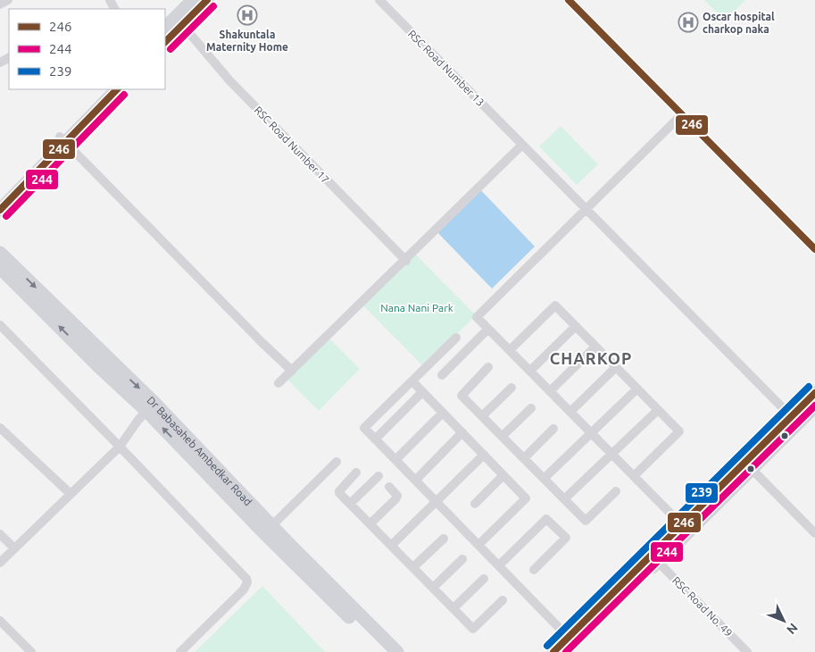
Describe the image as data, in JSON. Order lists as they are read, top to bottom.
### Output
{
  "streets": {
    "street": [
      "RSC Road Number 13",
      "RSC Road Number 17",
      "Dr Babasaheb Ambedkar Road",
      "RSC Road No. 49"
    ]
  },
  "districts": ["CHARKOP"],
  "parks": ["Nana Nani Park"],
  "places": {
    "hospital": ["Shakuntala Maternity Home", "Oscar hospital charkop naka"]
  },
  "lines": ["transit line 246", "transit line 244", "transit line 239"],
  "legend": ["246", "244", "239"],
  "north": "bottom right"
}
